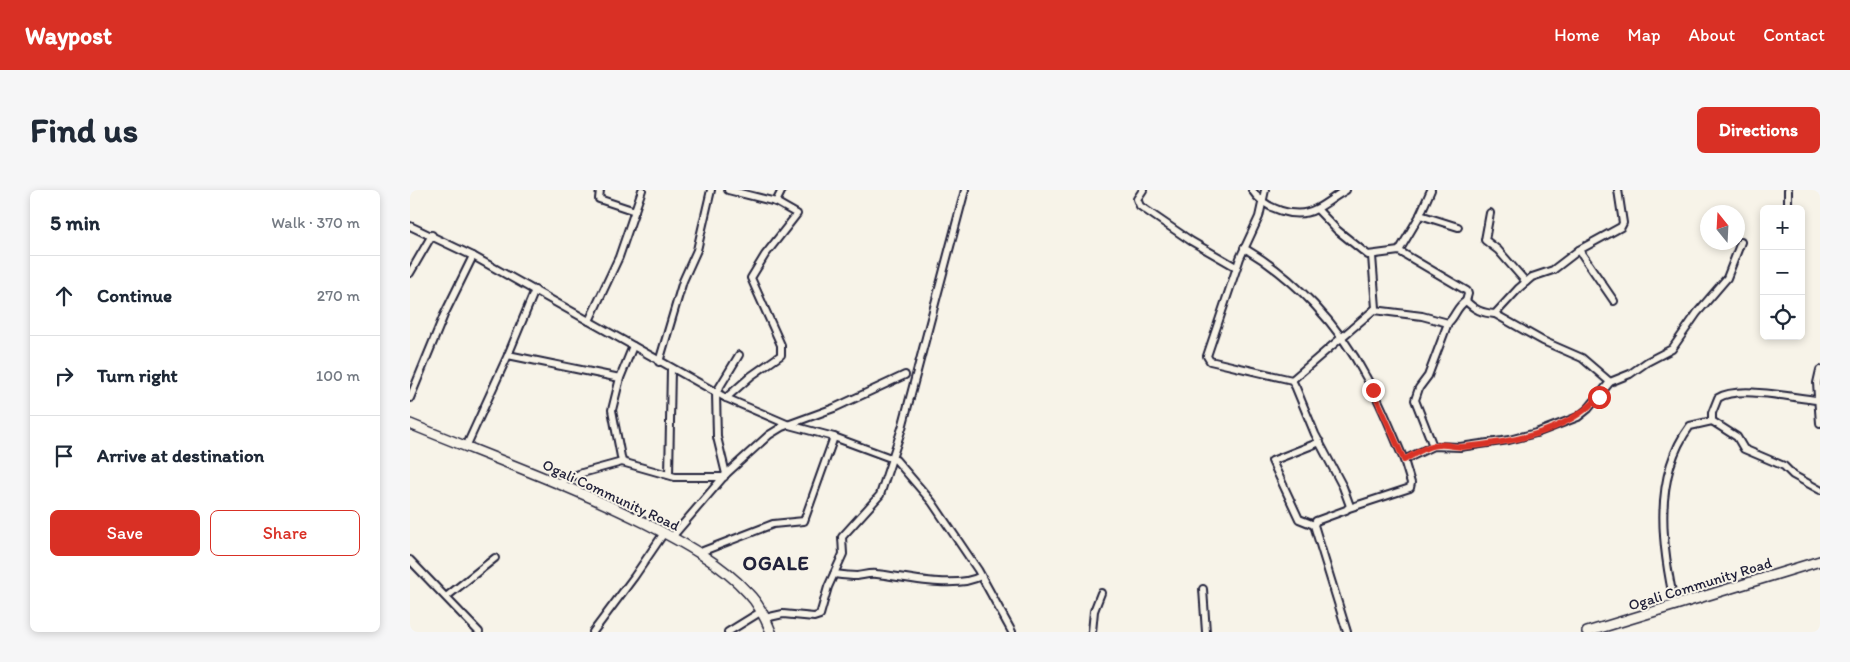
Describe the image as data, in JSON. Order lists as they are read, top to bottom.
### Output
{
  "streets": {
    "street": ["Ogali Community Road"]
  },
  "districts": ["OGALE"],
  "north": "top",
  "page": {
    "header": "Waypost",
    "nav": [
      "Home",
      "Map",
      "About",
      "Contact"
    ],
    "buttons": [
      "Directions",
      ["Save", "Share"]
    ],
    "title": "Find us",
    "heading": ["5 min", "Walk · 370 m"],
    "map_buttons": ["+", "−"],
    "list": [
      ["Continue", "270 m"],
      ["Turn right", "100 m"],
      "Arrive at destination"
    ]
  }
}
